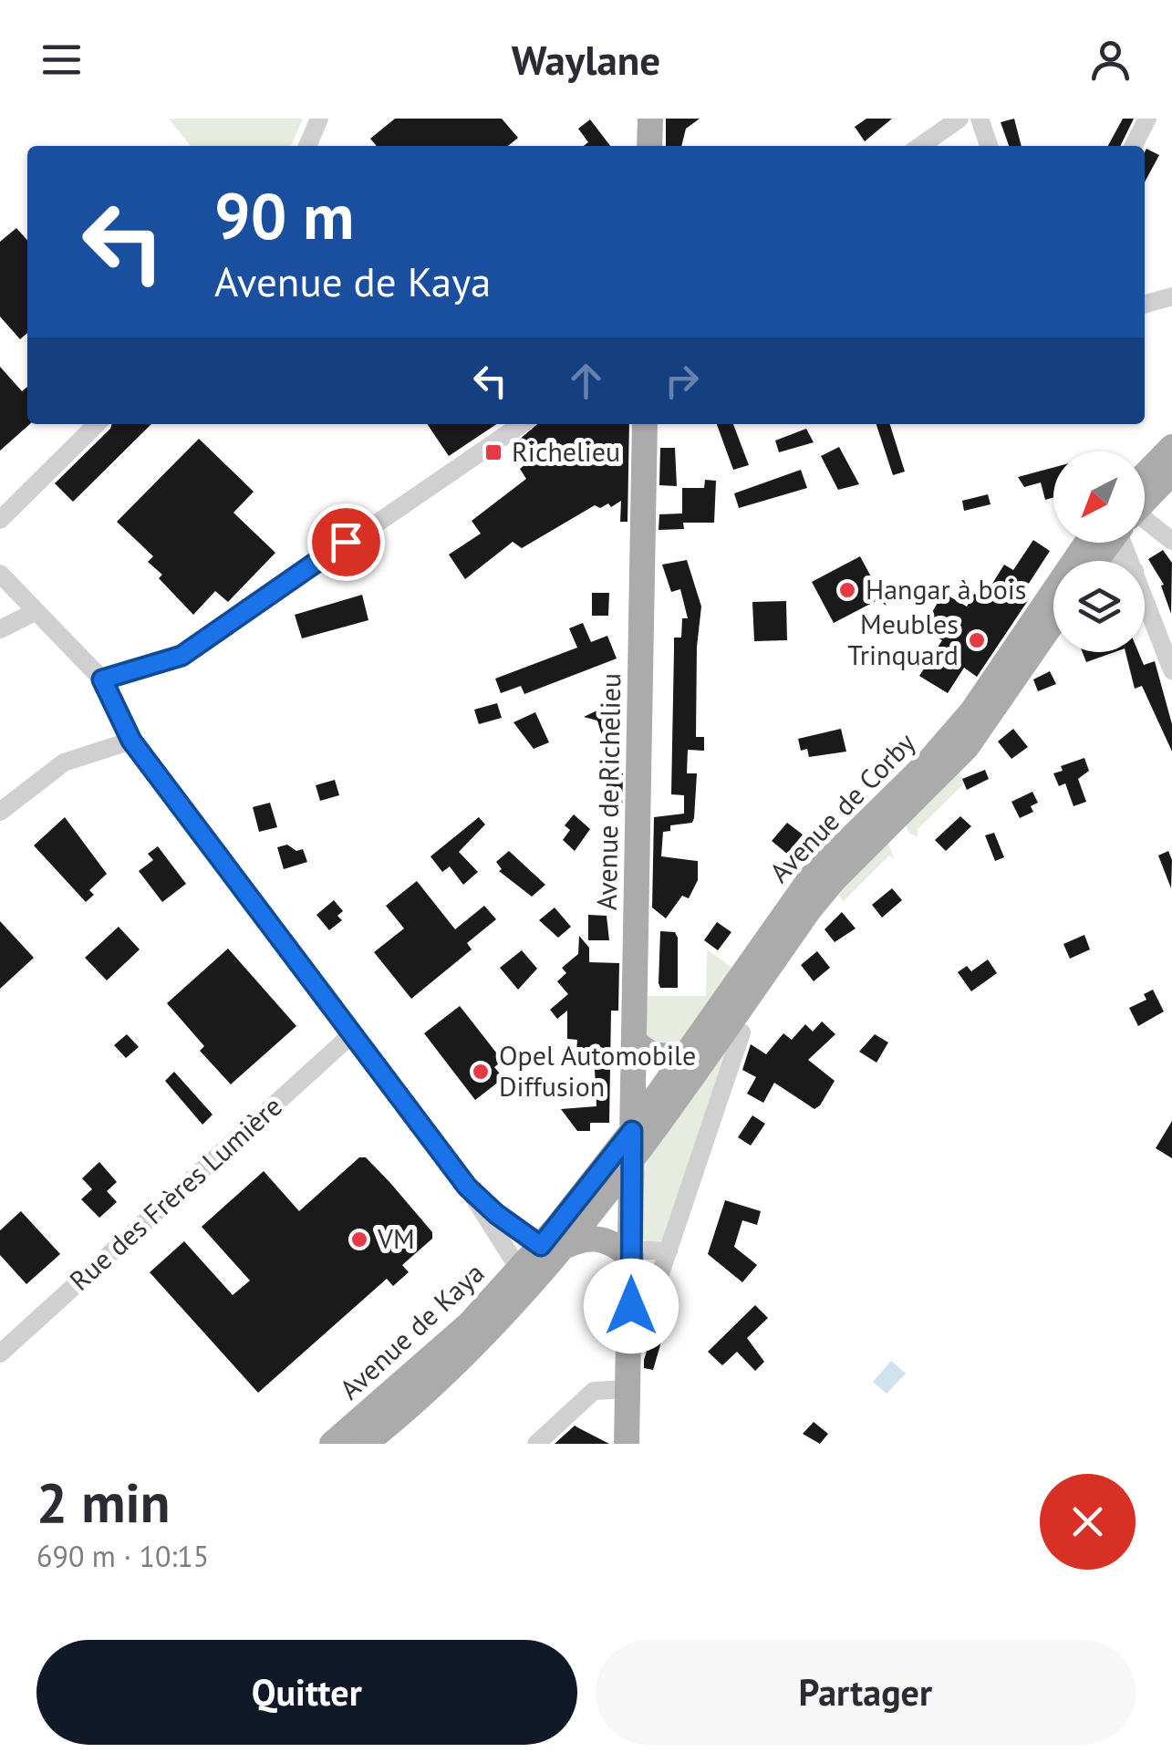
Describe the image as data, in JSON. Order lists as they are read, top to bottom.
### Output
{
  "streets": {
    "main road": ["Avenue de Richelieu", "Avenue de Corby", "Avenue de Kaya"],
    "street": ["Rue des Frères Lumière"]
  },
  "crossings": [
    ["Avenue de Richelieu", "Avenue de Corby"],
    ["Avenue de Richelieu", "Avenue de Kaya"],
    ["Avenue de Corby", "Avenue de Kaya"]
  ],
  "places": {
    "transit": ["Richelieu"],
    "other": [
      "Hangar à bois",
      "Meubles Trinquard",
      "Opel Automobile Diffusion",
      "VM"
    ]
  },
  "north": "bottom left",
  "page": {
    "header": "Waylane",
    "turn": ["90 m", "Avenue de Kaya"],
    "heading": ["2 min", "690 m · 10:15"],
    "buttons": ["Quitter", "Partager"]
  }
}
